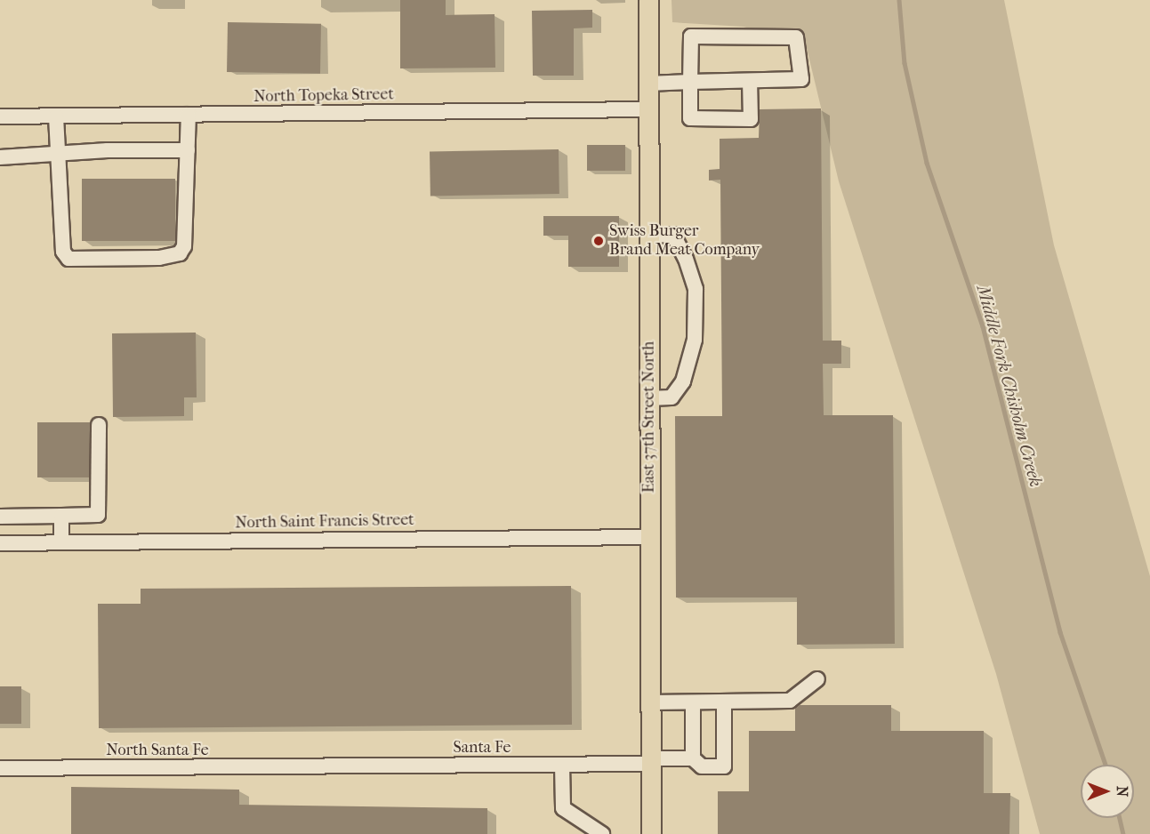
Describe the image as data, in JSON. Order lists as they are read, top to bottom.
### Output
{
  "streets": {
    "main road": ["East 37th Street North"],
    "street": [
      "North Topeka Street",
      "North Saint Francis Street",
      "Santa Fe",
      "North Santa Fe"
    ]
  },
  "crossings": [
    ["North Topeka Street", "East 37th Street North"],
    ["East 37th Street North", "North Saint Francis Street"],
    ["East 37th Street North", "Santa Fe"],
    ["Santa Fe", "North Santa Fe"]
  ],
  "water": ["Middle Fork Chisholm Creek"],
  "places": ["Swiss Burger Brand Meat Company"],
  "north": "right"
}
